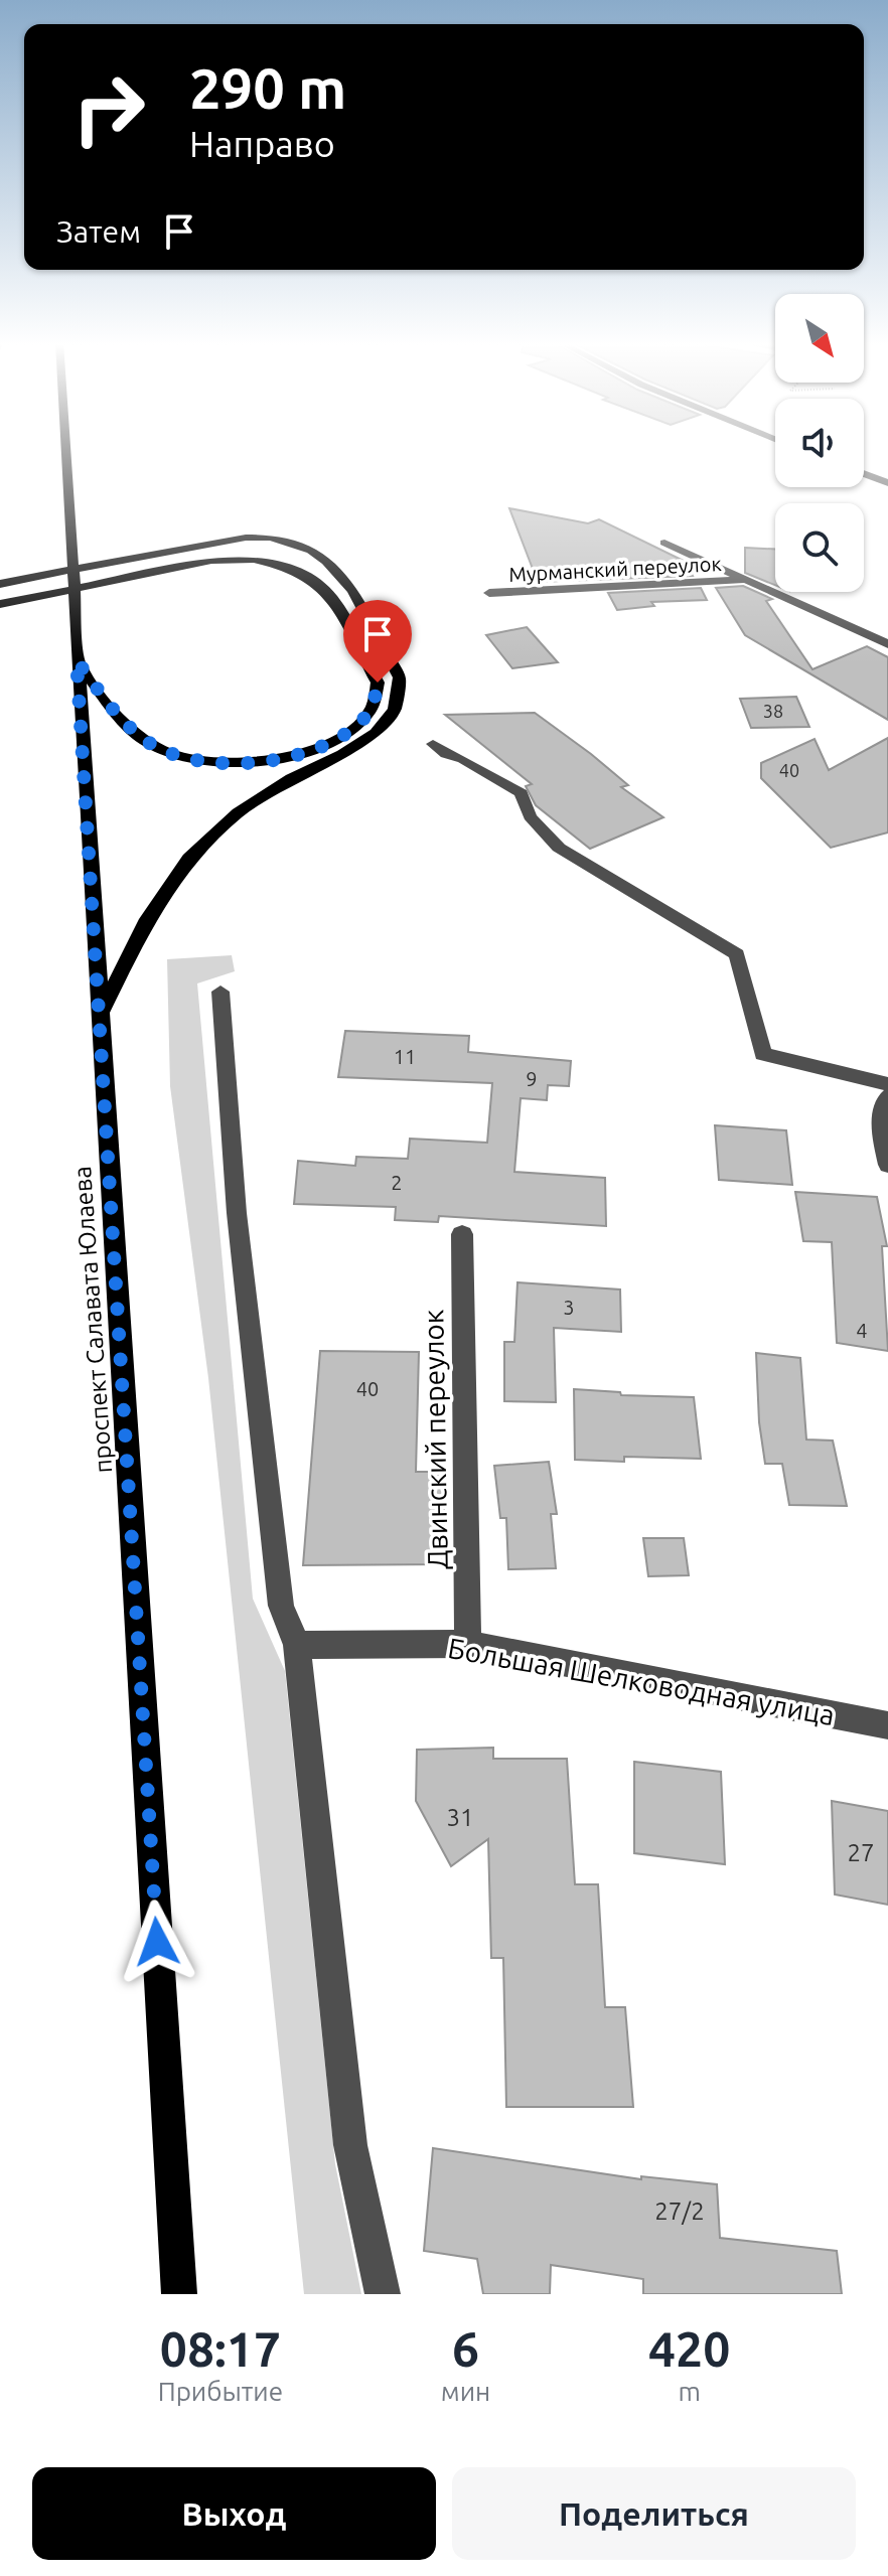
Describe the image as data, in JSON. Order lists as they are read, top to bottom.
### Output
{
  "streets": {
    "main road": ["проспект Салавата Юлаева"],
    "street": ["Мурманский переулок", "Двинский переулок", "Большая Шелководная улица"]
  },
  "crossings": [
    ["Двинский переулок", "Большая Шелководная улица"]
  ],
  "house_numbers": [
    "38",
    "40",
    "11",
    "9",
    "2",
    "3",
    "4",
    "40",
    "31",
    "27",
    "27/2"
  ],
  "north": "bottom right",
  "page": {
    "turn": ["290 m", "Направо"],
    "then": "Затем",
    "eta": [
      "08:17",
      "Прибытие",
      "6",
      "мин",
      "420",
      "m"
    ],
    "buttons": ["Выход", "Поделиться"]
  }
}
